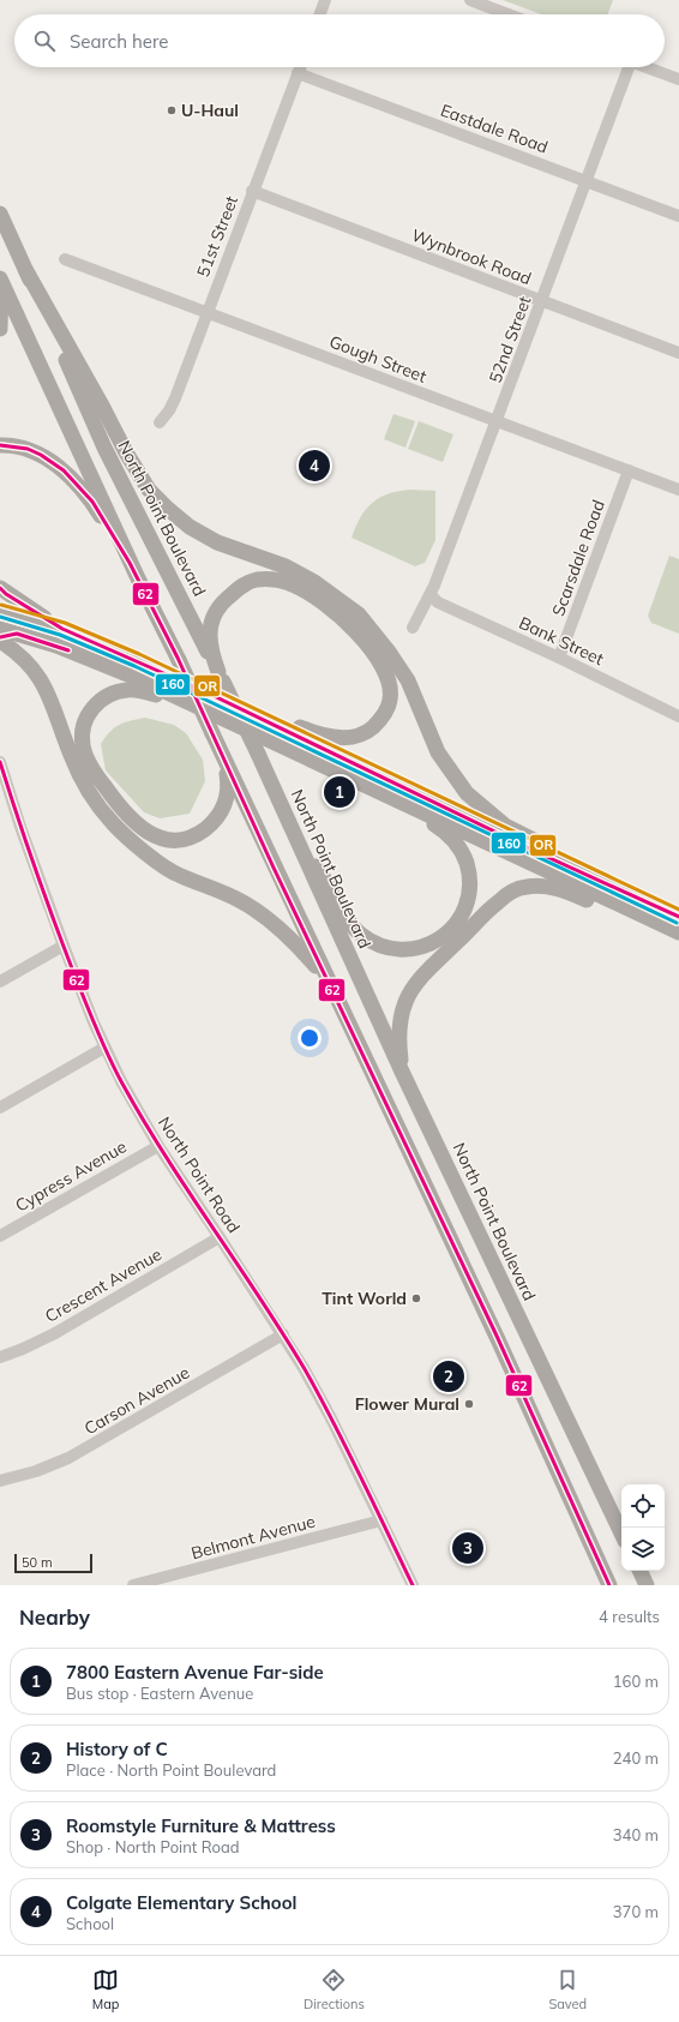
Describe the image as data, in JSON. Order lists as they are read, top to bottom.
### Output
{
  "streets": {
    "main road": ["North Point Boulevard"],
    "street": [
      "Eastdale Road",
      "51st Street",
      "Wynbrook Road",
      "52nd Street",
      "Gough Street",
      "Scarsdale Road",
      "Bank Street",
      "North Point Road",
      "Cypress Avenue",
      "Crescent Avenue",
      "Carson Avenue",
      "Belmont Avenue"
    ]
  },
  "crossings": [
    ["Eastdale Road", "51st Street"],
    ["Eastdale Road", "52nd Street"],
    ["51st Street", "Wynbrook Road"],
    ["51st Street", "Gough Street"],
    ["Wynbrook Road", "52nd Street"],
    ["52nd Street", "Gough Street"],
    ["52nd Street", "Bank Street"],
    ["Gough Street", "Scarsdale Road"],
    ["Scarsdale Road", "Bank Street"],
    ["North Point Road", "Cypress Avenue"],
    ["North Point Road", "Crescent Avenue"],
    ["North Point Road", "Carson Avenue"],
    ["North Point Road", "Belmont Avenue"]
  ],
  "places": ["U-Haul", "Tint World", "Flower Mural"],
  "lines": ["transit line 62", "transit line OR", "transit line 160"],
  "scale_bar": "50 m",
  "page": {
    "search": "Search here",
    "pins": [
      "4",
      "1",
      "2",
      "3"
    ],
    "scale": "50 m",
    "heading": ["Nearby", "4 results"],
    "list": [
      {
        "mark": "1",
        "name": "7800 Eastern Avenue Far-side",
        "note": "Bus stop · Eastern Avenue",
        "value": "160 m"
      },
      {
        "mark": "2",
        "name": "History of C",
        "note": "Place · North Point Boulevard",
        "value": "240 m"
      },
      {
        "mark": "3",
        "name": "Roomstyle Furniture & Mattress",
        "note": "Shop · North Point Road",
        "value": "340 m"
      },
      {
        "mark": "4",
        "name": "Colgate Elementary School",
        "note": "School",
        "value": "370 m"
      }
    ],
    "nav": ["Map", "Directions", "Saved"]
  }
}
